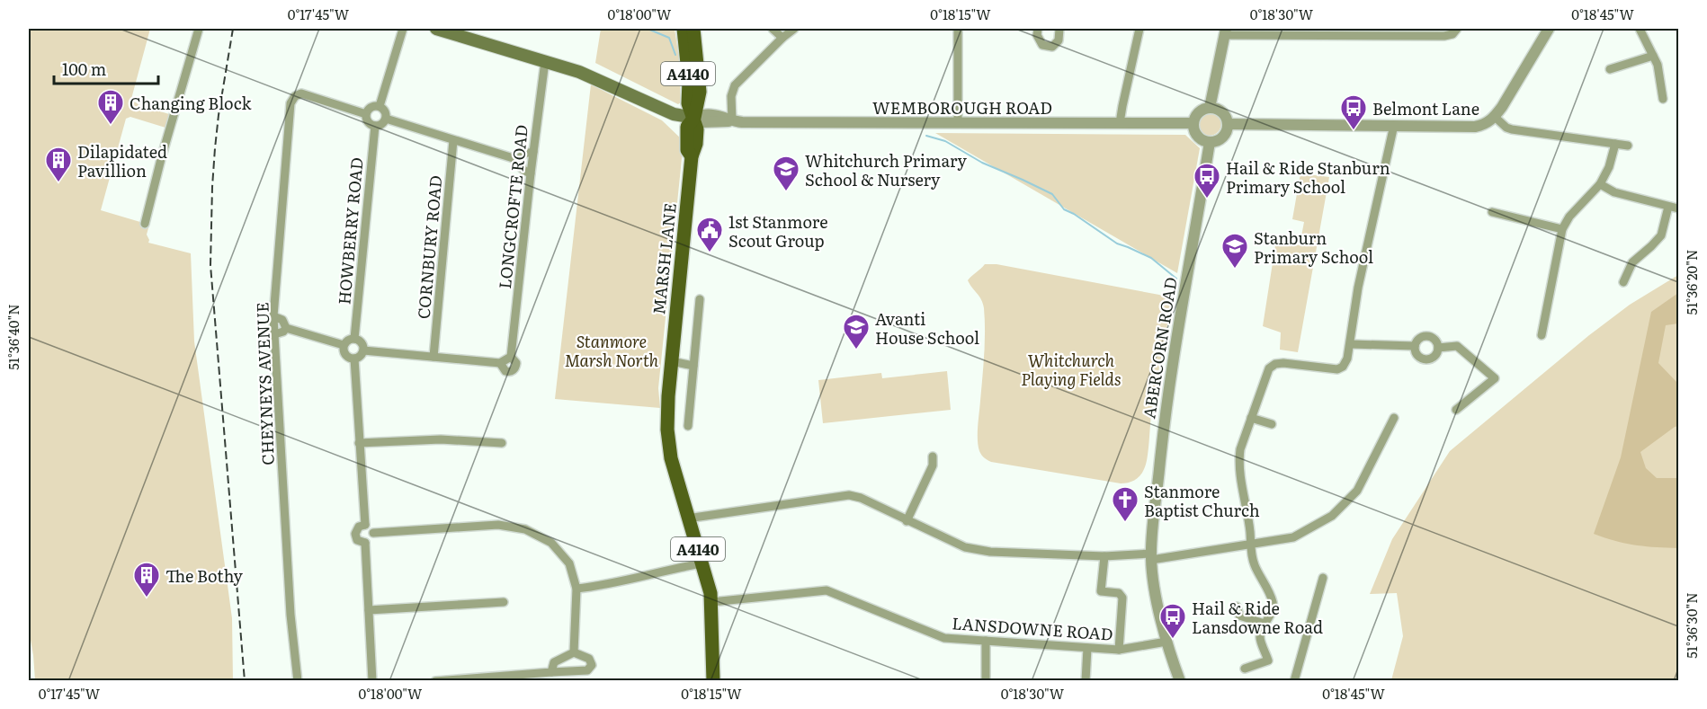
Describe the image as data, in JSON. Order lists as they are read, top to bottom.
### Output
{
  "streets": {
    "main road": ["A4140", "MARSH LANE"],
    "street": [
      "WEMBOROUGH ROAD",
      "LONGCROFTE ROAD",
      "HOWBERRY ROAD",
      "CORNBURY ROAD",
      "ABERCORN ROAD",
      "CHEYNEYS AVENUE",
      "LANSDOWNE ROAD"
    ]
  },
  "crossings": [
    ["A4140", "WEMBOROUGH ROAD"],
    ["A4140", "MARSH LANE"],
    ["WEMBOROUGH ROAD", "MARSH LANE"],
    ["WEMBOROUGH ROAD", "ABERCORN ROAD"],
    ["HOWBERRY ROAD", "CHEYNEYS AVENUE"],
    ["MARSH LANE", "LANSDOWNE ROAD"],
    ["ABERCORN ROAD", "LANSDOWNE ROAD"]
  ],
  "parks": ["Stanmore Marsh North", "Whitchurch Playing Fields"],
  "places": {
    "building": ["Changing Block", "Dilapidated Pavillion", "The Bothy"],
    "bus stop": ["Belmont Lane", "Hail & Ride Stanburn Primary School", "Hail & Ride Lansdowne Road"],
    "school or university": ["Whitchurch Primary School & Nursery", "Stanburn Primary School", "Avanti House School"],
    "public building": ["1st Stanmore Scout Group"],
    "church": ["Stanmore Baptist Church"]
  },
  "scale_bar": "100 m",
  "coordinates": [
    "0°17'45\"W",
    "0°18'00\"W",
    "0°18'15\"W",
    "0°18'30\"W",
    "0°18'45\"W",
    "51°36'20\"N",
    "51°36'40\"N",
    "51°36'30\"N"
  ]
}
